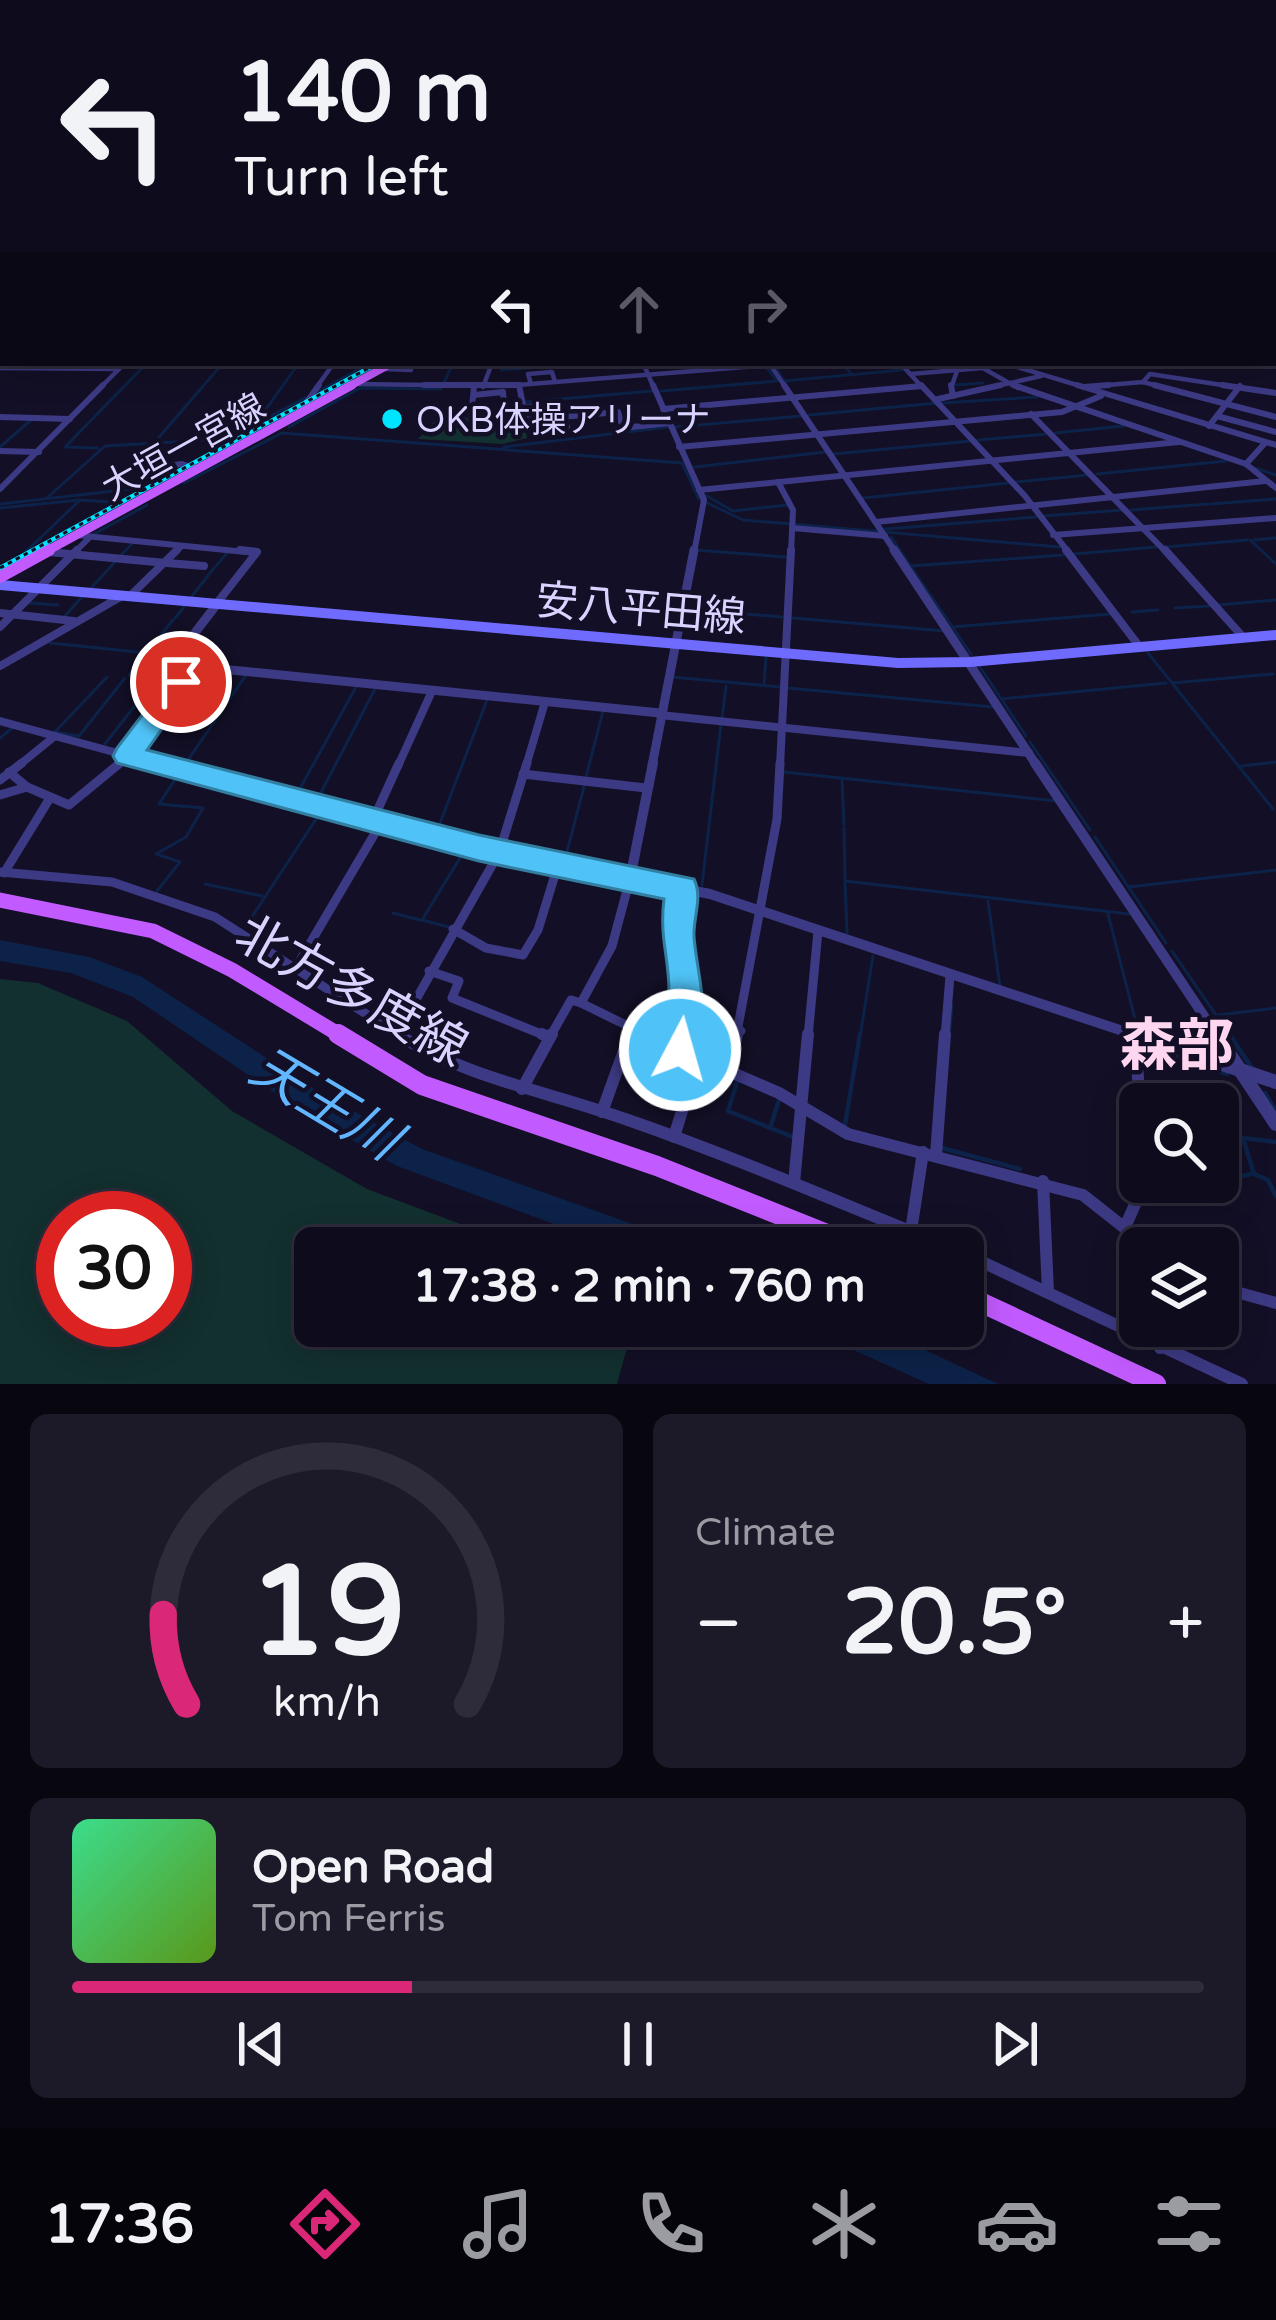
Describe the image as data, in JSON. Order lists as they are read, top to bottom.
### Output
{
  "streets": {
    "main road": ["大垣一宮線", "安八平田線", "北方多度線"]
  },
  "crossings": [
    ["大垣一宮線", "安八平田線"]
  ],
  "districts": ["森部"],
  "water": ["天王川"],
  "places": ["OKB体操アリーナ"],
  "page": {
    "turn": ["140 m", "Turn left"],
    "limit": "30",
    "trip": "17:38 · 2 min · 760 m",
    "tile": "Climate",
    "heat": ["−", "20.5°", "+"],
    "song": ["Open Road", "Tom Ferris"],
    "tabs": "17:36",
    "gauge": ["19", "km/h"]
  }
}
